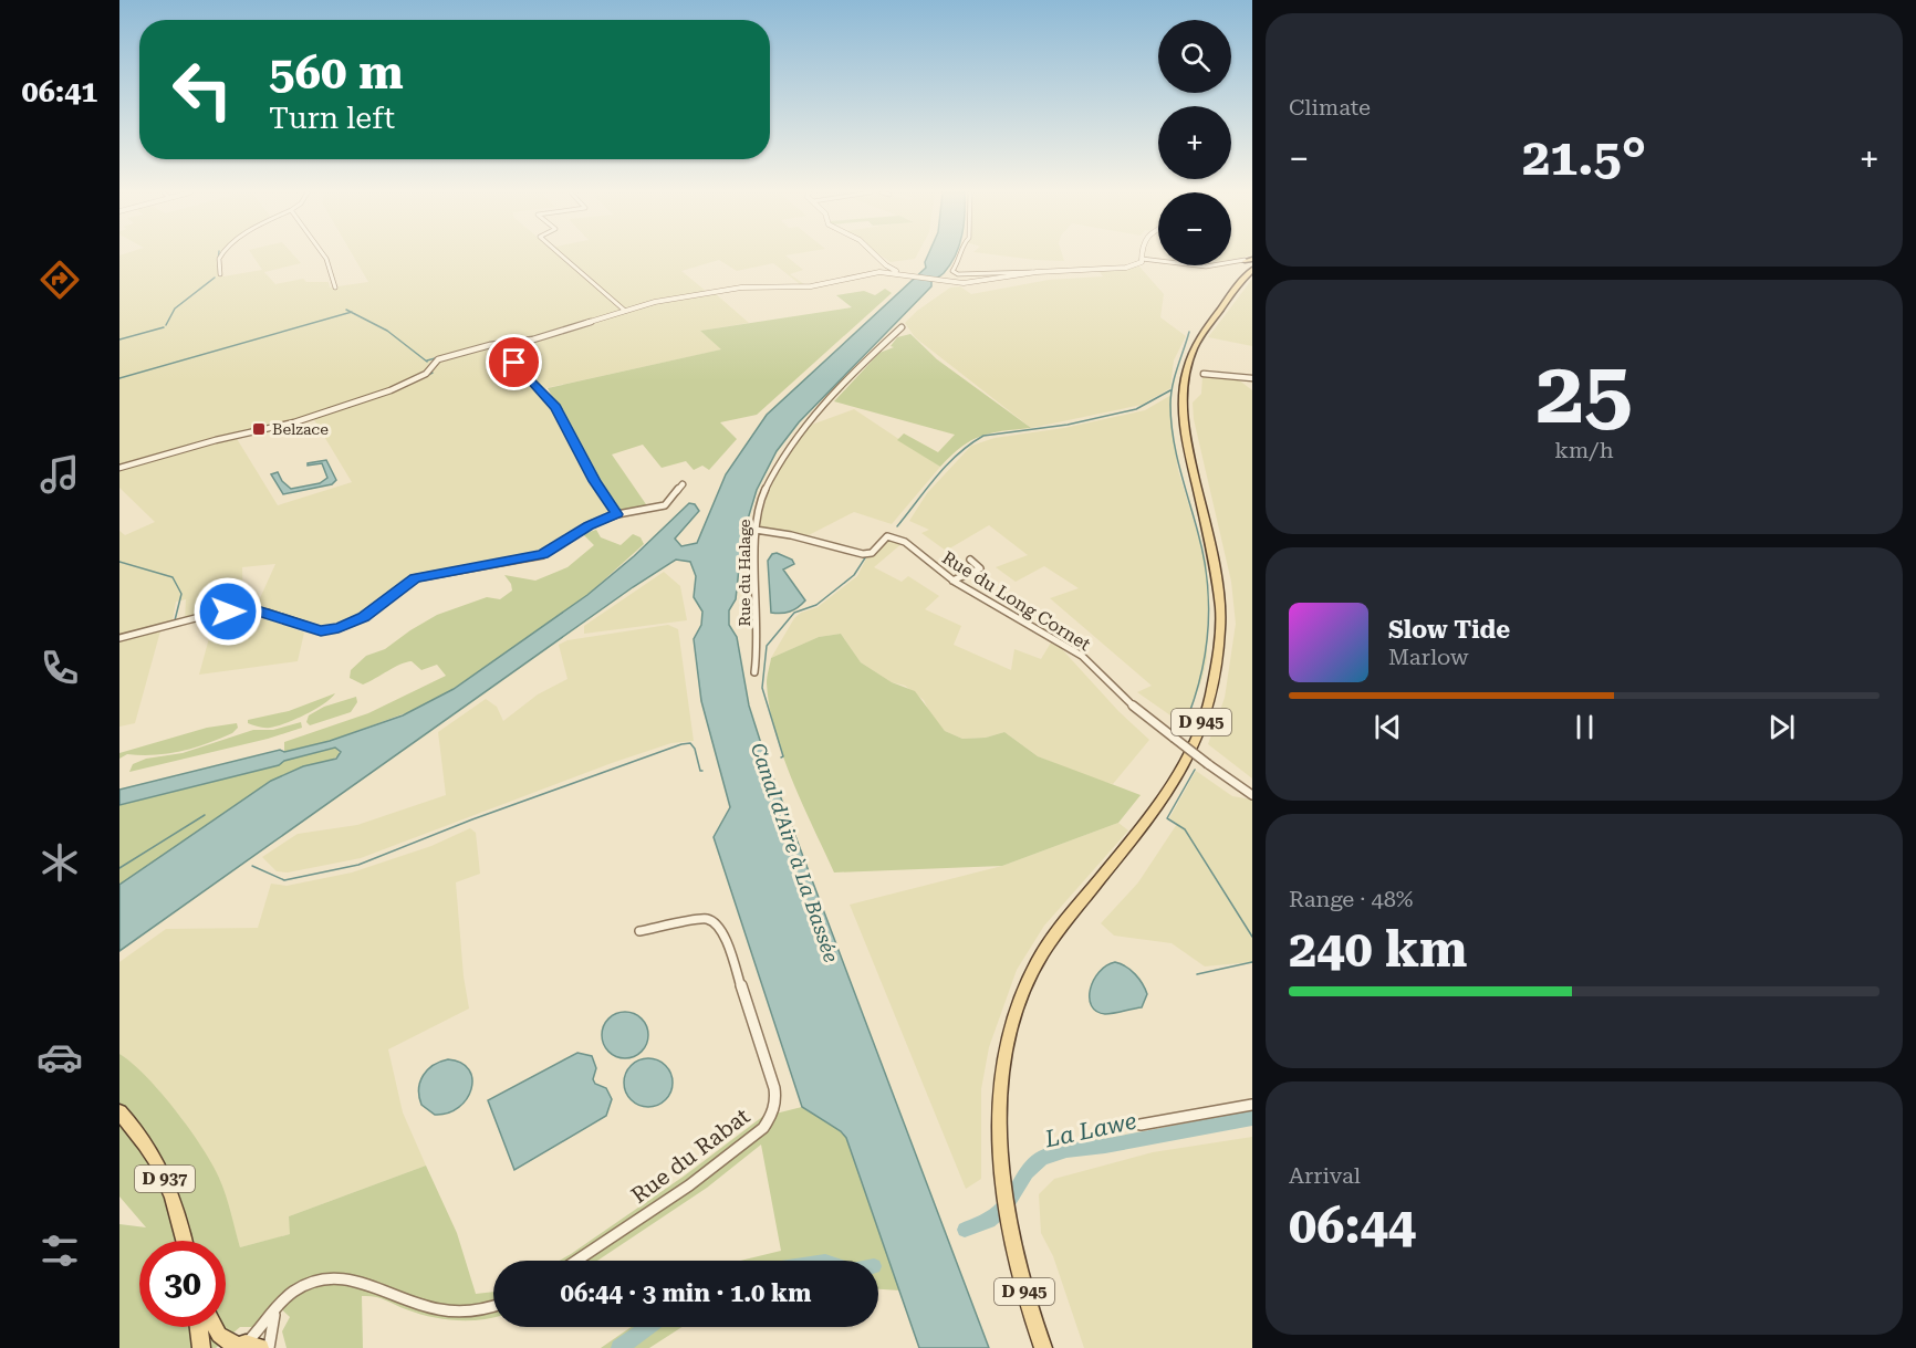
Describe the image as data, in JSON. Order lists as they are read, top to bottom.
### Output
{
  "streets": {
    "main road": ["D 945", "D 937"],
    "street": ["Rue du Halage", "Rue du Long Cornet", "Rue du Rabat"]
  },
  "crossings": [
    ["Rue du Halage", "Rue du Long Cornet"]
  ],
  "water": ["Canal d'Aire à La Bassée", "La Lawe"],
  "places": {
    "transit": ["Belzace"]
  },
  "page": {
    "tabs": "06:41",
    "tile": [
      "Climate",
      ["25", "km/h"],
      ["Range · 48%", "240 km"],
      ["Arrival", "06:44"]
    ],
    "map_buttons": ["+", "−"],
    "turn": ["560 m", "Turn left"],
    "heat": ["−", "21.5°", "+"],
    "song": ["Slow Tide", "Marlow"],
    "limit": "30",
    "trip": "06:44 · 3 min · 1.0 km"
  }
}
